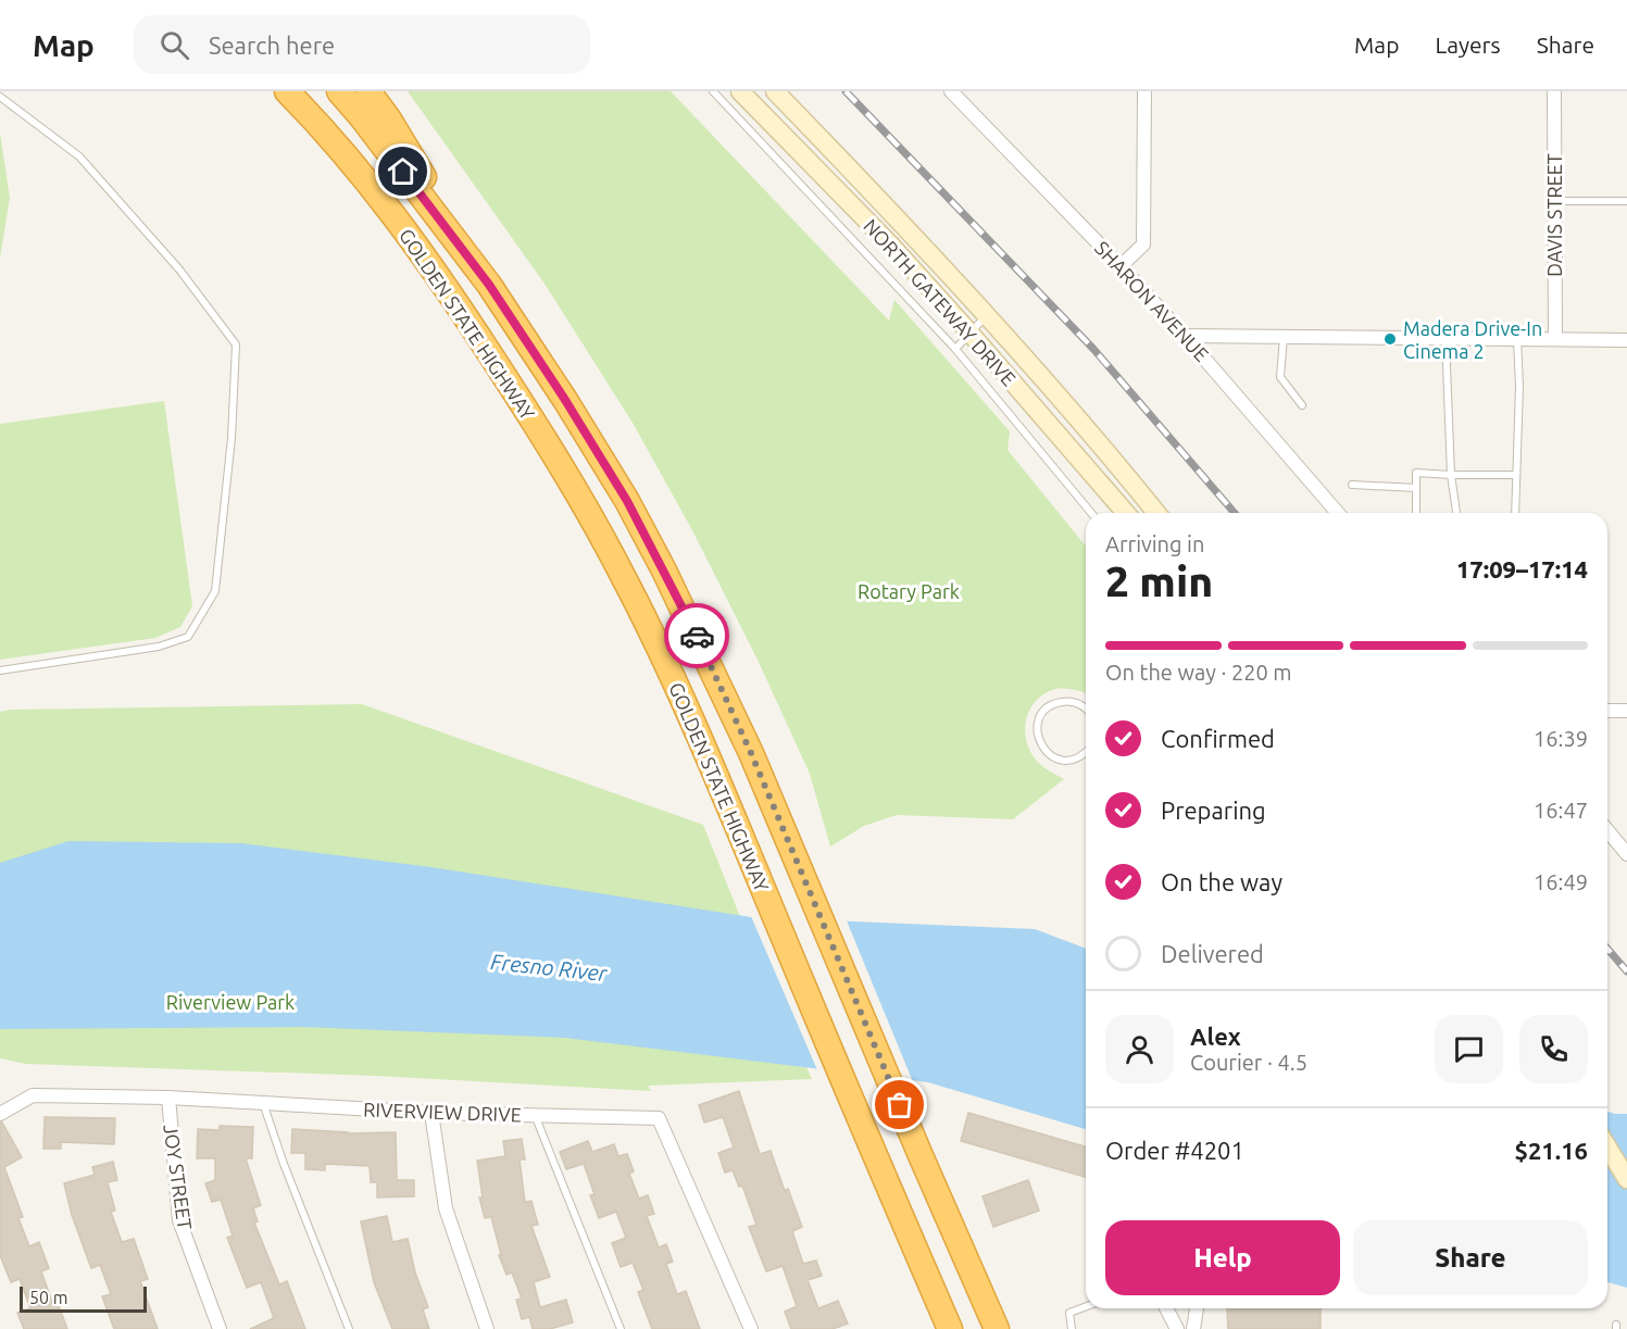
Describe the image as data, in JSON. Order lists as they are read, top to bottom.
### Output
{
  "streets": {
    "highway": ["GOLDEN STATE HIGHWAY"],
    "main road": ["NORTH GATEWAY DRIVE"],
    "street": [
      "DAVIS STREET",
      "SHARON AVENUE",
      "RIVERVIEW DRIVE",
      "JOY STREET"
    ]
  },
  "crossings": [
    ["RIVERVIEW DRIVE", "JOY STREET"]
  ],
  "water": ["Fresno River"],
  "parks": ["Rotary Park", "Riverview Park"],
  "places": ["Madera Drive-In Cinema 2"],
  "scale_bar": "50 m",
  "page": {
    "header": "Map",
    "search": "Search here",
    "nav": ["Map", "Layers", "Share"],
    "heading": ["2 min", "Arriving in", "17:09–17:14"],
    "panel": [
      "Alex",
      "Courier · 4.5",
      "Order #4201",
      "$21.16"
    ],
    "bar": "On the way · 220 m",
    "list": [
      ["Confirmed", "16:39"],
      ["Preparing", "16:47"],
      ["On the way", "16:49"],
      "Delivered"
    ],
    "buttons": ["Help", "Share"],
    "scale": "50 m"
  }
}
